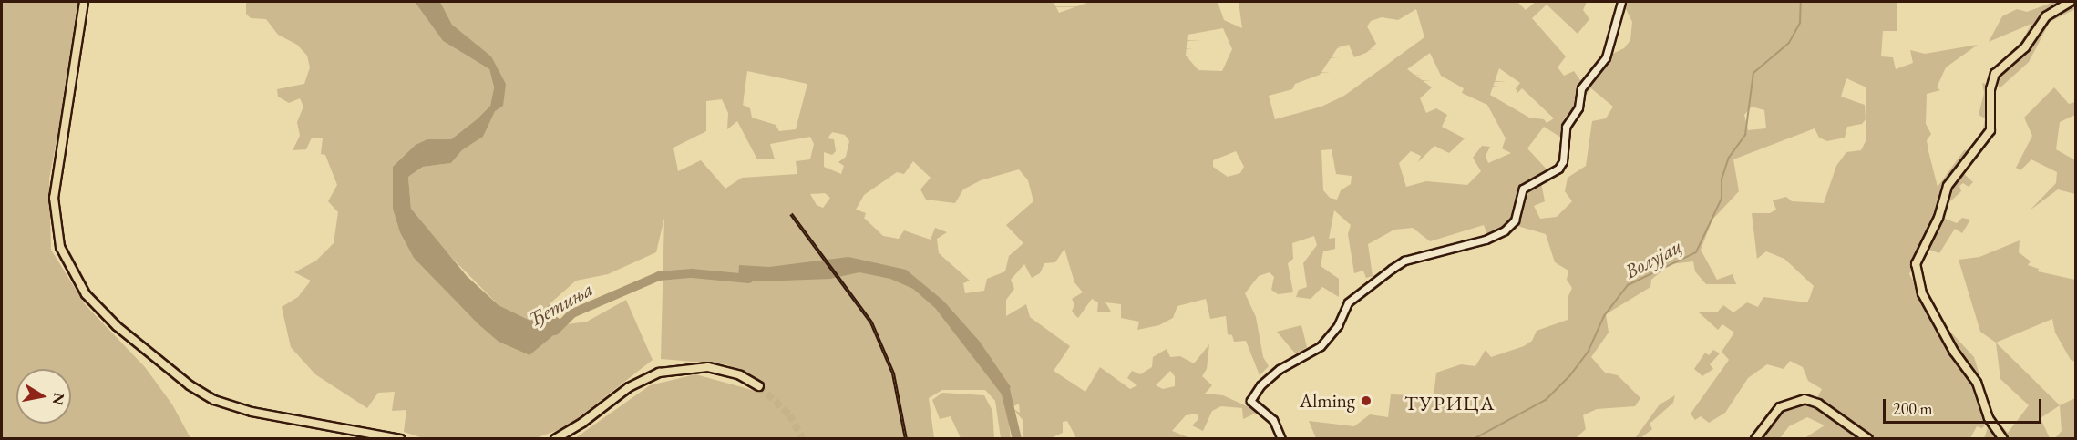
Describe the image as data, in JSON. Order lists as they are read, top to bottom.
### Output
{
  "districts": ["ТУРИЦА"],
  "water": ["Волујац", "Ђетиња"],
  "places": ["Alming"],
  "scale_bar": "200 m",
  "north": "right"
}
